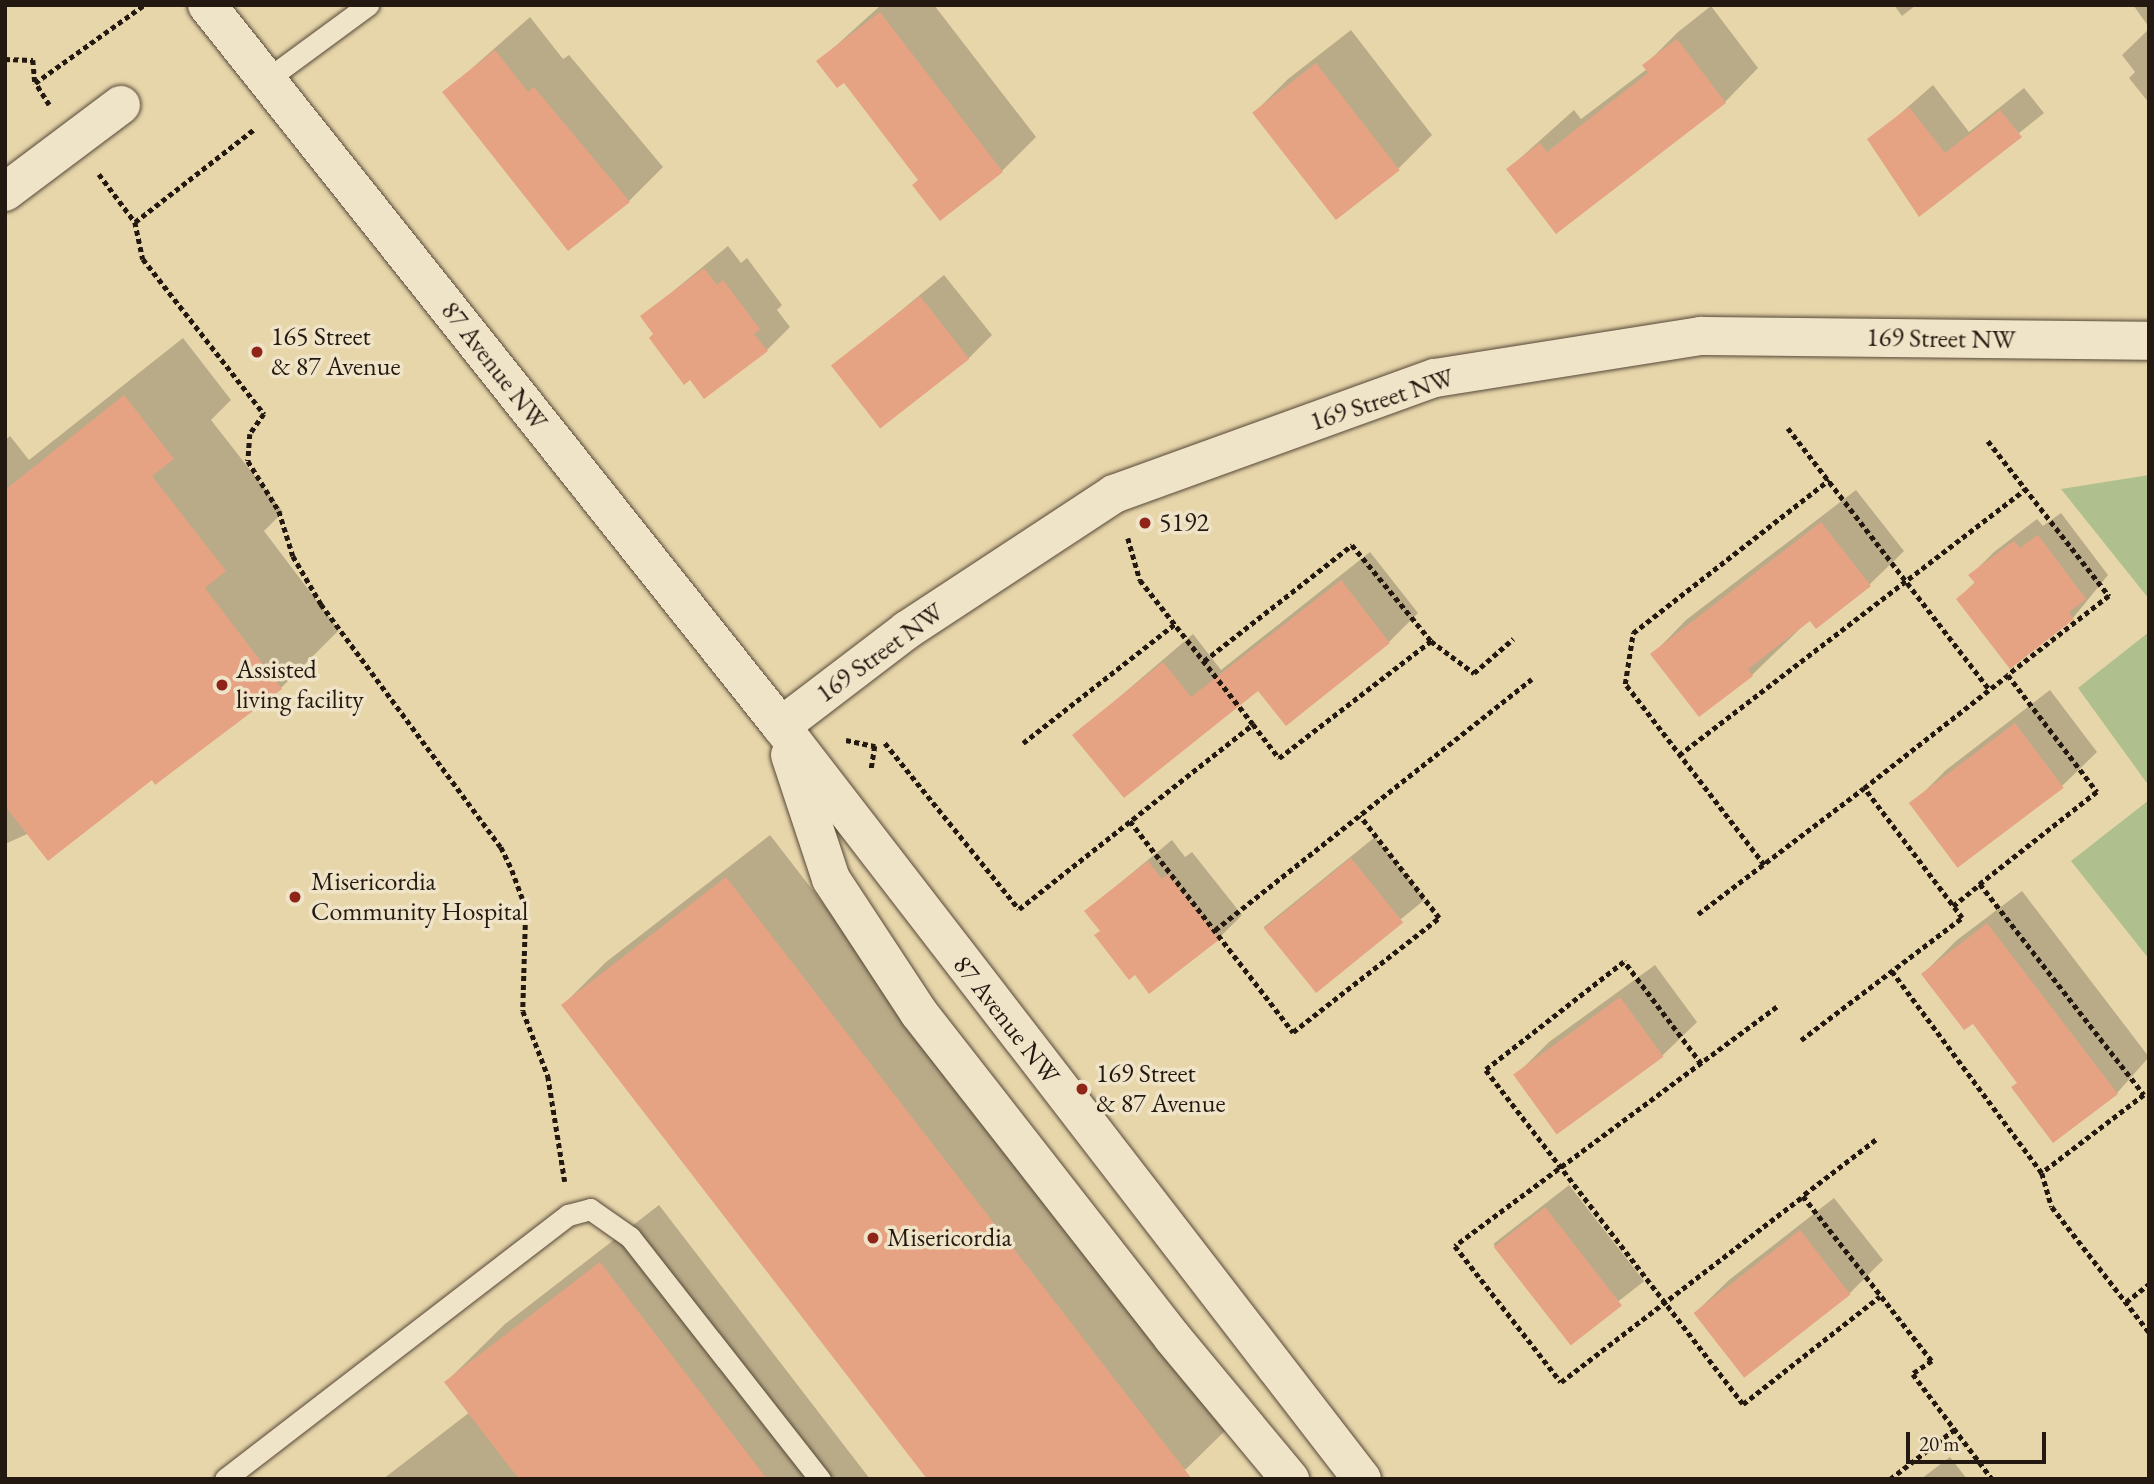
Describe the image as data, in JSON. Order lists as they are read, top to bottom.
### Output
{
  "streets": {
    "main road": ["169 Street NW", "87 Avenue NW"]
  },
  "crossings": [
    ["169 Street NW", "87 Avenue NW"]
  ],
  "places": [
    "165 Street & 87 Avenue",
    "5192",
    "Assisted living facility",
    "Misericordia Community Hospital",
    "169 Street & 87 Avenue",
    "Misericordia"
  ],
  "scale_bar": "20 m"
}
